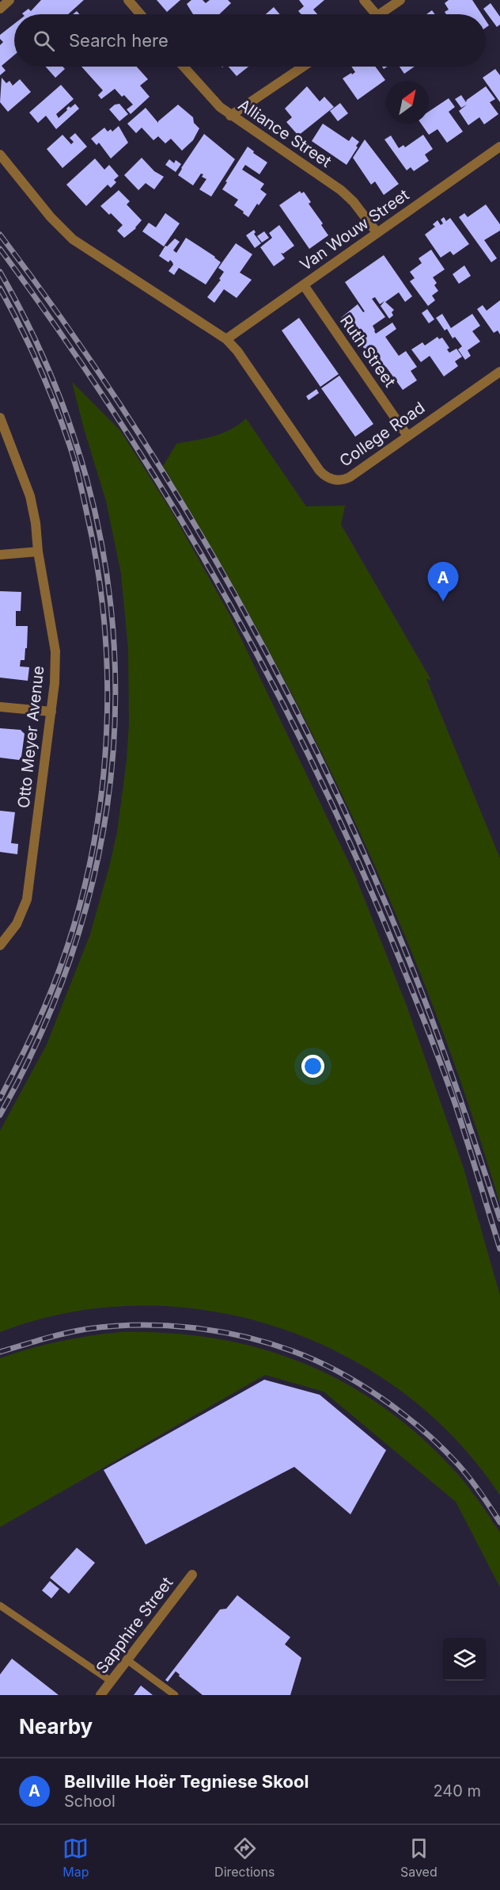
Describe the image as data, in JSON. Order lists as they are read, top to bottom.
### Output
{
  "streets": {
    "street": [
      "Alliance Street",
      "Van Wouw Street",
      "Ruth Street",
      "College Road",
      "Otto Meyer Avenue",
      "Sapphire Street"
    ]
  },
  "crossings": [
    ["Alliance Street", "Van Wouw Street"],
    ["Van Wouw Street", "Ruth Street"],
    ["Van Wouw Street", "College Road"],
    ["Ruth Street", "College Road"]
  ],
  "north": "top right",
  "page": {
    "search": "Search here",
    "pins": "A",
    "heading": "Nearby",
    "list": [
      {
        "mark": "A",
        "name": "Bellville Hoër Tegniese Skool",
        "note": "School",
        "value": "240 m"
      }
    ],
    "nav": ["Map", "Directions", "Saved"]
  }
}
